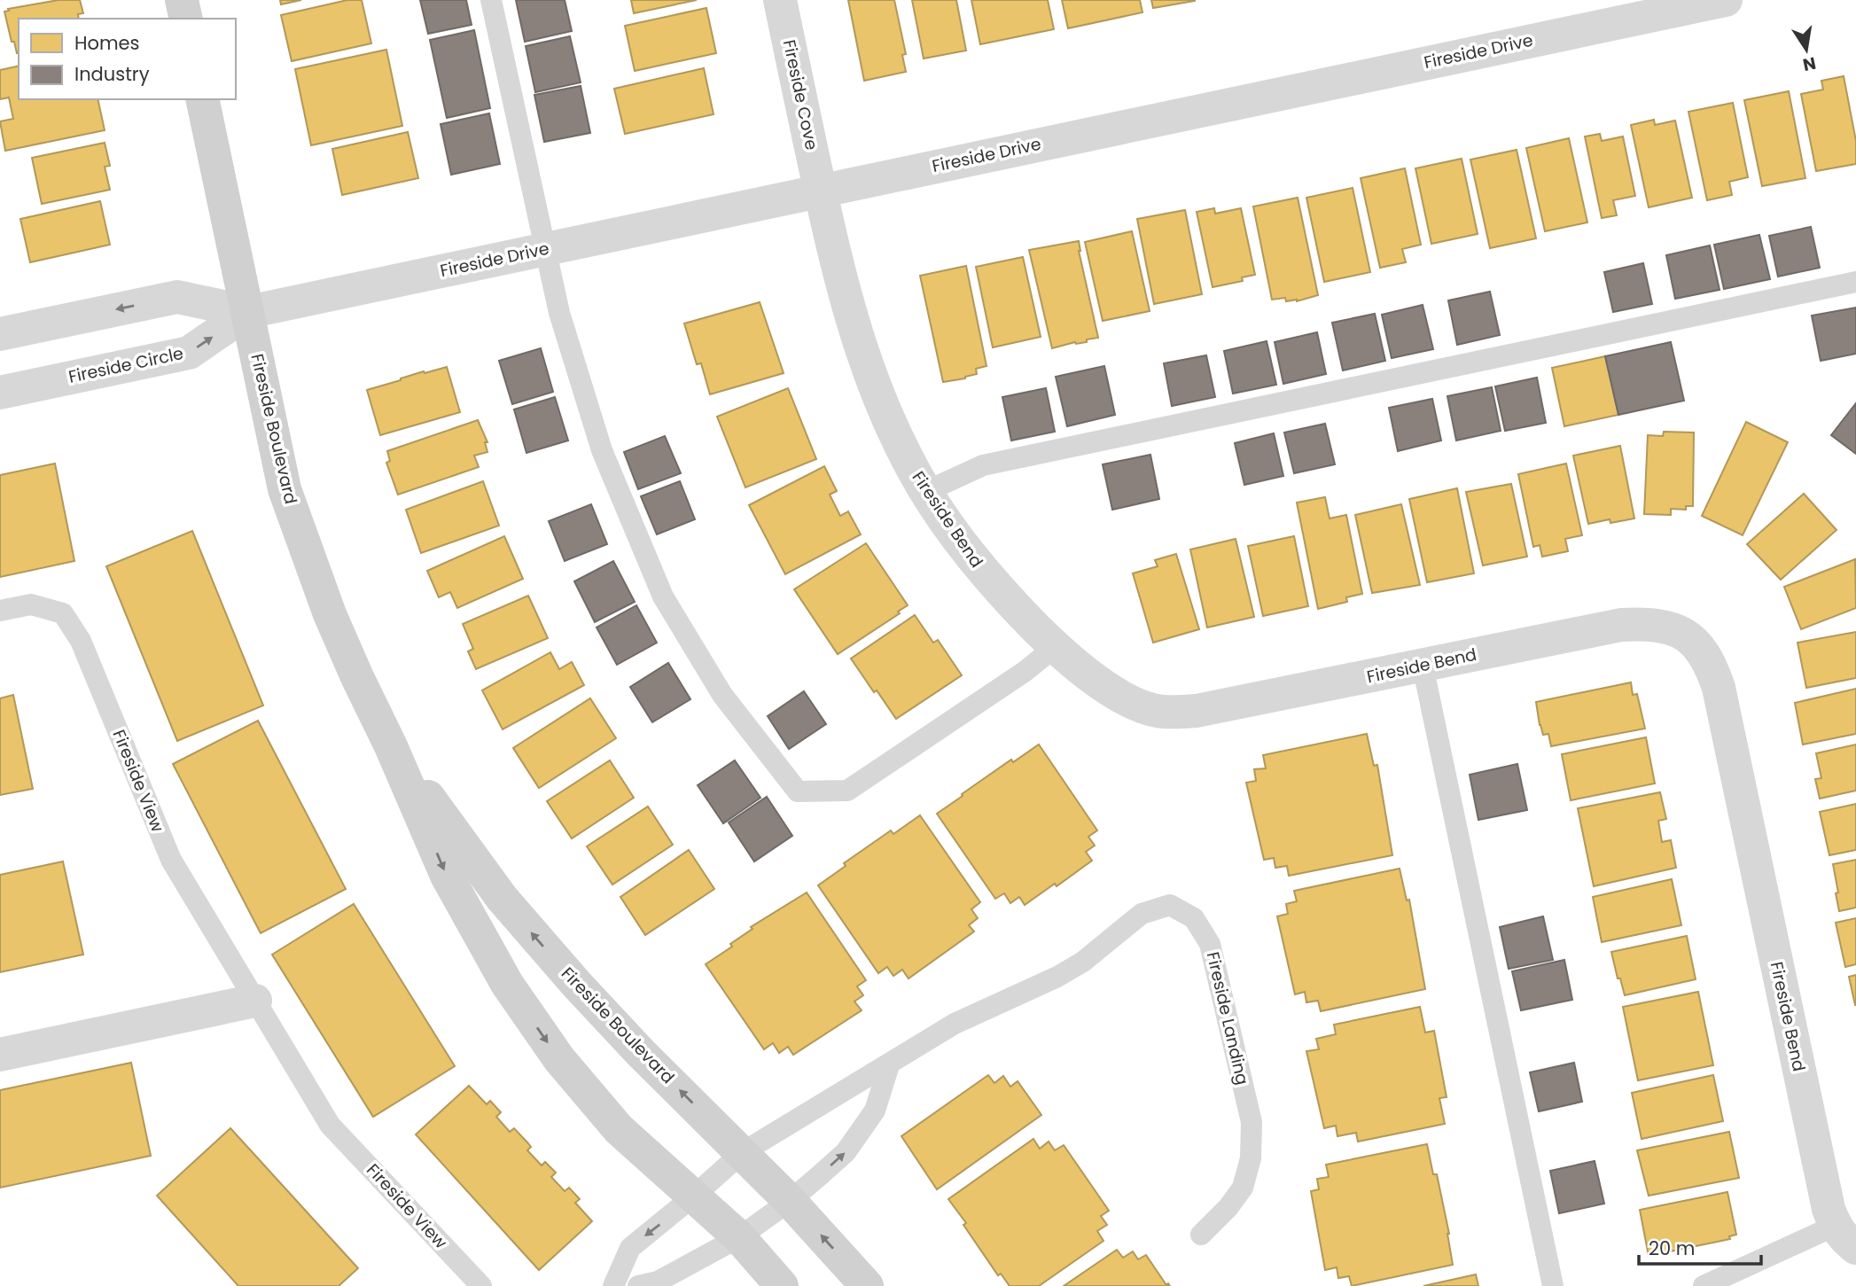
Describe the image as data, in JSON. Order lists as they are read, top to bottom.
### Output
{
  "streets": {
    "street": [
      "Fireside Drive",
      "Fireside Cove",
      "Fireside Circle",
      "Fireside Boulevard",
      "Fireside Bend"
    ],
    "lane": ["Fireside View", "Fireside Landing"]
  },
  "crossings": [
    ["Fireside Drive", "Fireside Cove"],
    ["Fireside Drive", "Fireside Circle"],
    ["Fireside Drive", "Fireside Boulevard"],
    ["Fireside Drive", "Fireside Bend"],
    ["Fireside Cove", "Fireside Bend"],
    ["Fireside Circle", "Fireside Boulevard"],
    ["Fireside Boulevard", "Fireside Landing"]
  ],
  "legend": ["Homes", "Industry"],
  "scale_bar": "20 m",
  "north": "bottom"
}
